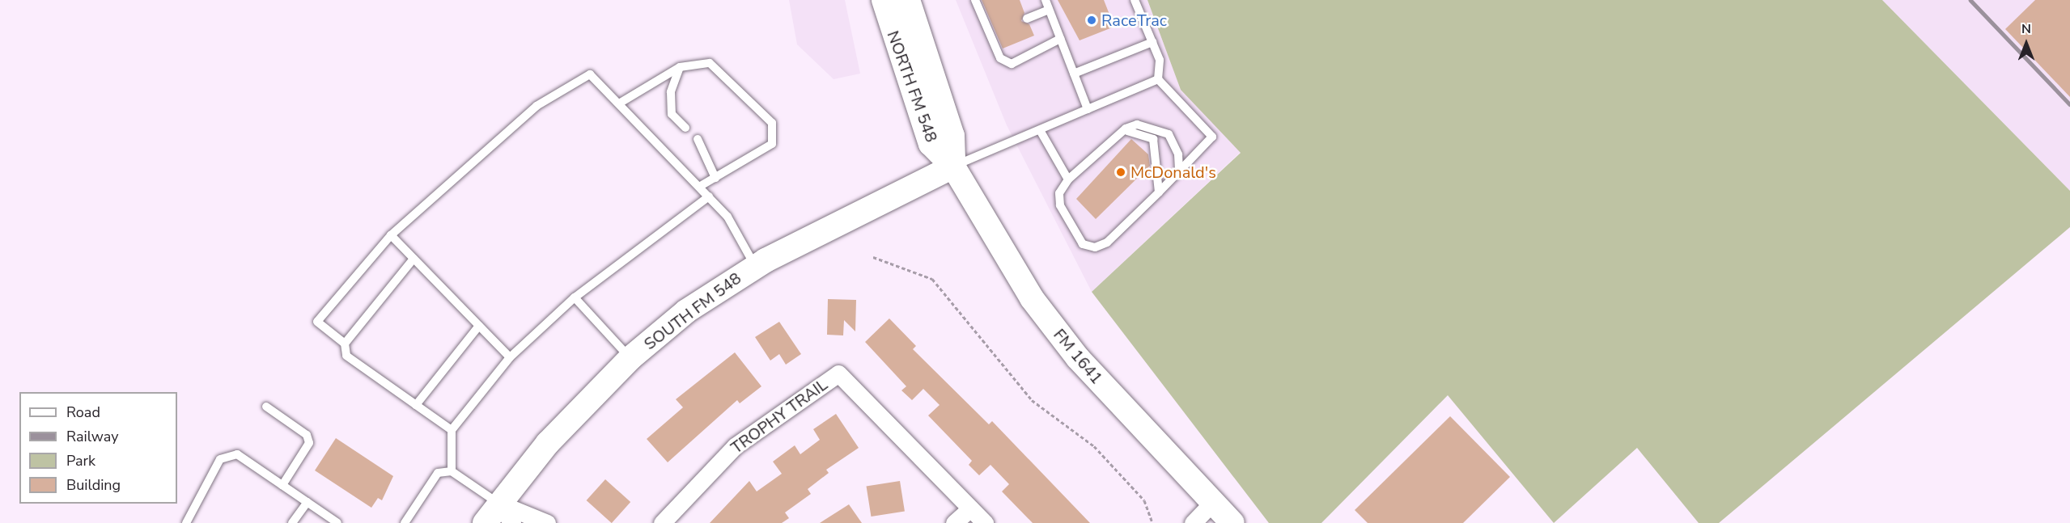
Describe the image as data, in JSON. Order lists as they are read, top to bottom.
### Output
{
  "streets": {
    "main road": ["NORTH FM 548", "SOUTH FM 548", "FM 1641"],
    "street": ["TROPHY TRAIL"]
  },
  "crossings": [
    ["NORTH FM 548", "SOUTH FM 548"],
    ["NORTH FM 548", "FM 1641"],
    ["SOUTH FM 548", "FM 1641"]
  ],
  "places": ["RaceTrac", "McDonald's"],
  "legend": [
    "Road",
    "Railway",
    "Park",
    "Building"
  ],
  "north": "top"
}
